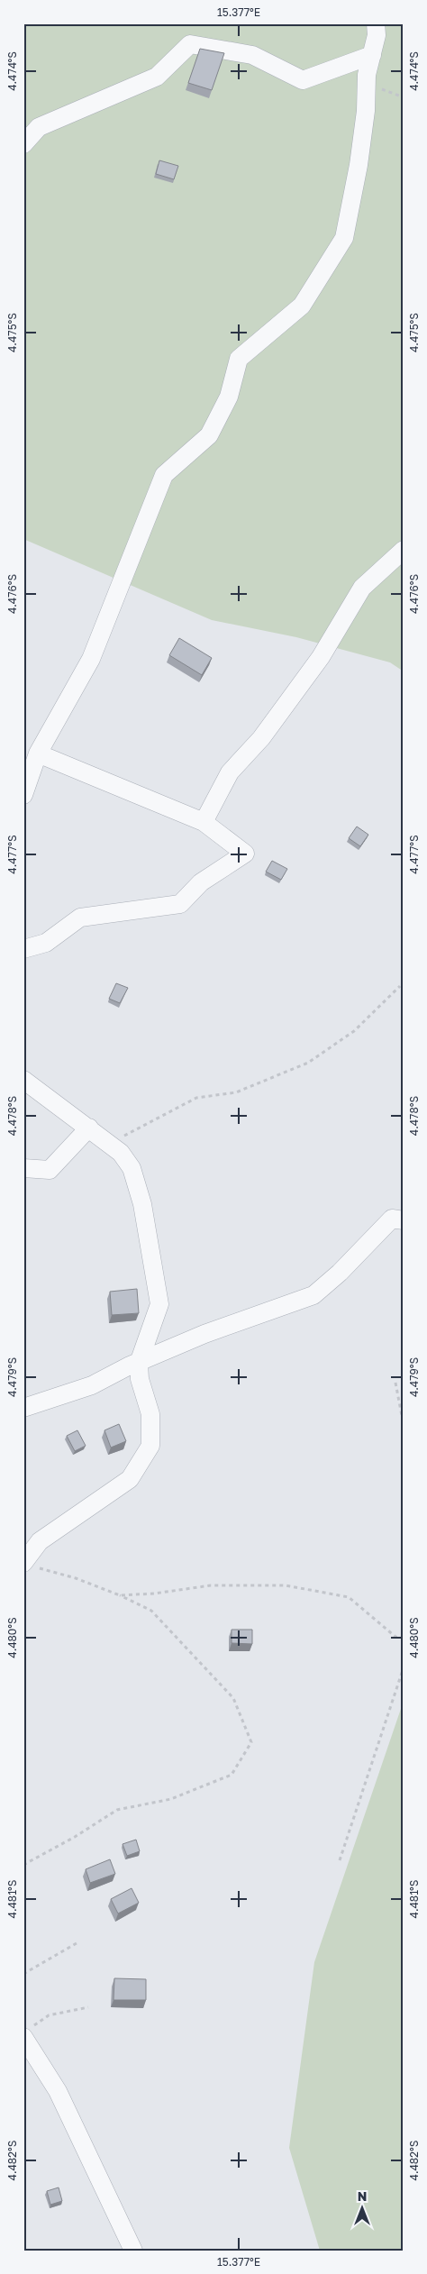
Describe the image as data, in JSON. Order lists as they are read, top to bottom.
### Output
{
  "north": "top",
  "coordinates": [
    "15.377°E",
    "4.474°S",
    "4.475°S",
    "4.476°S",
    "4.477°S",
    "4.478°S",
    "4.479°S",
    "4.480°S",
    "4.481°S",
    "4.482°S"
  ]
}
